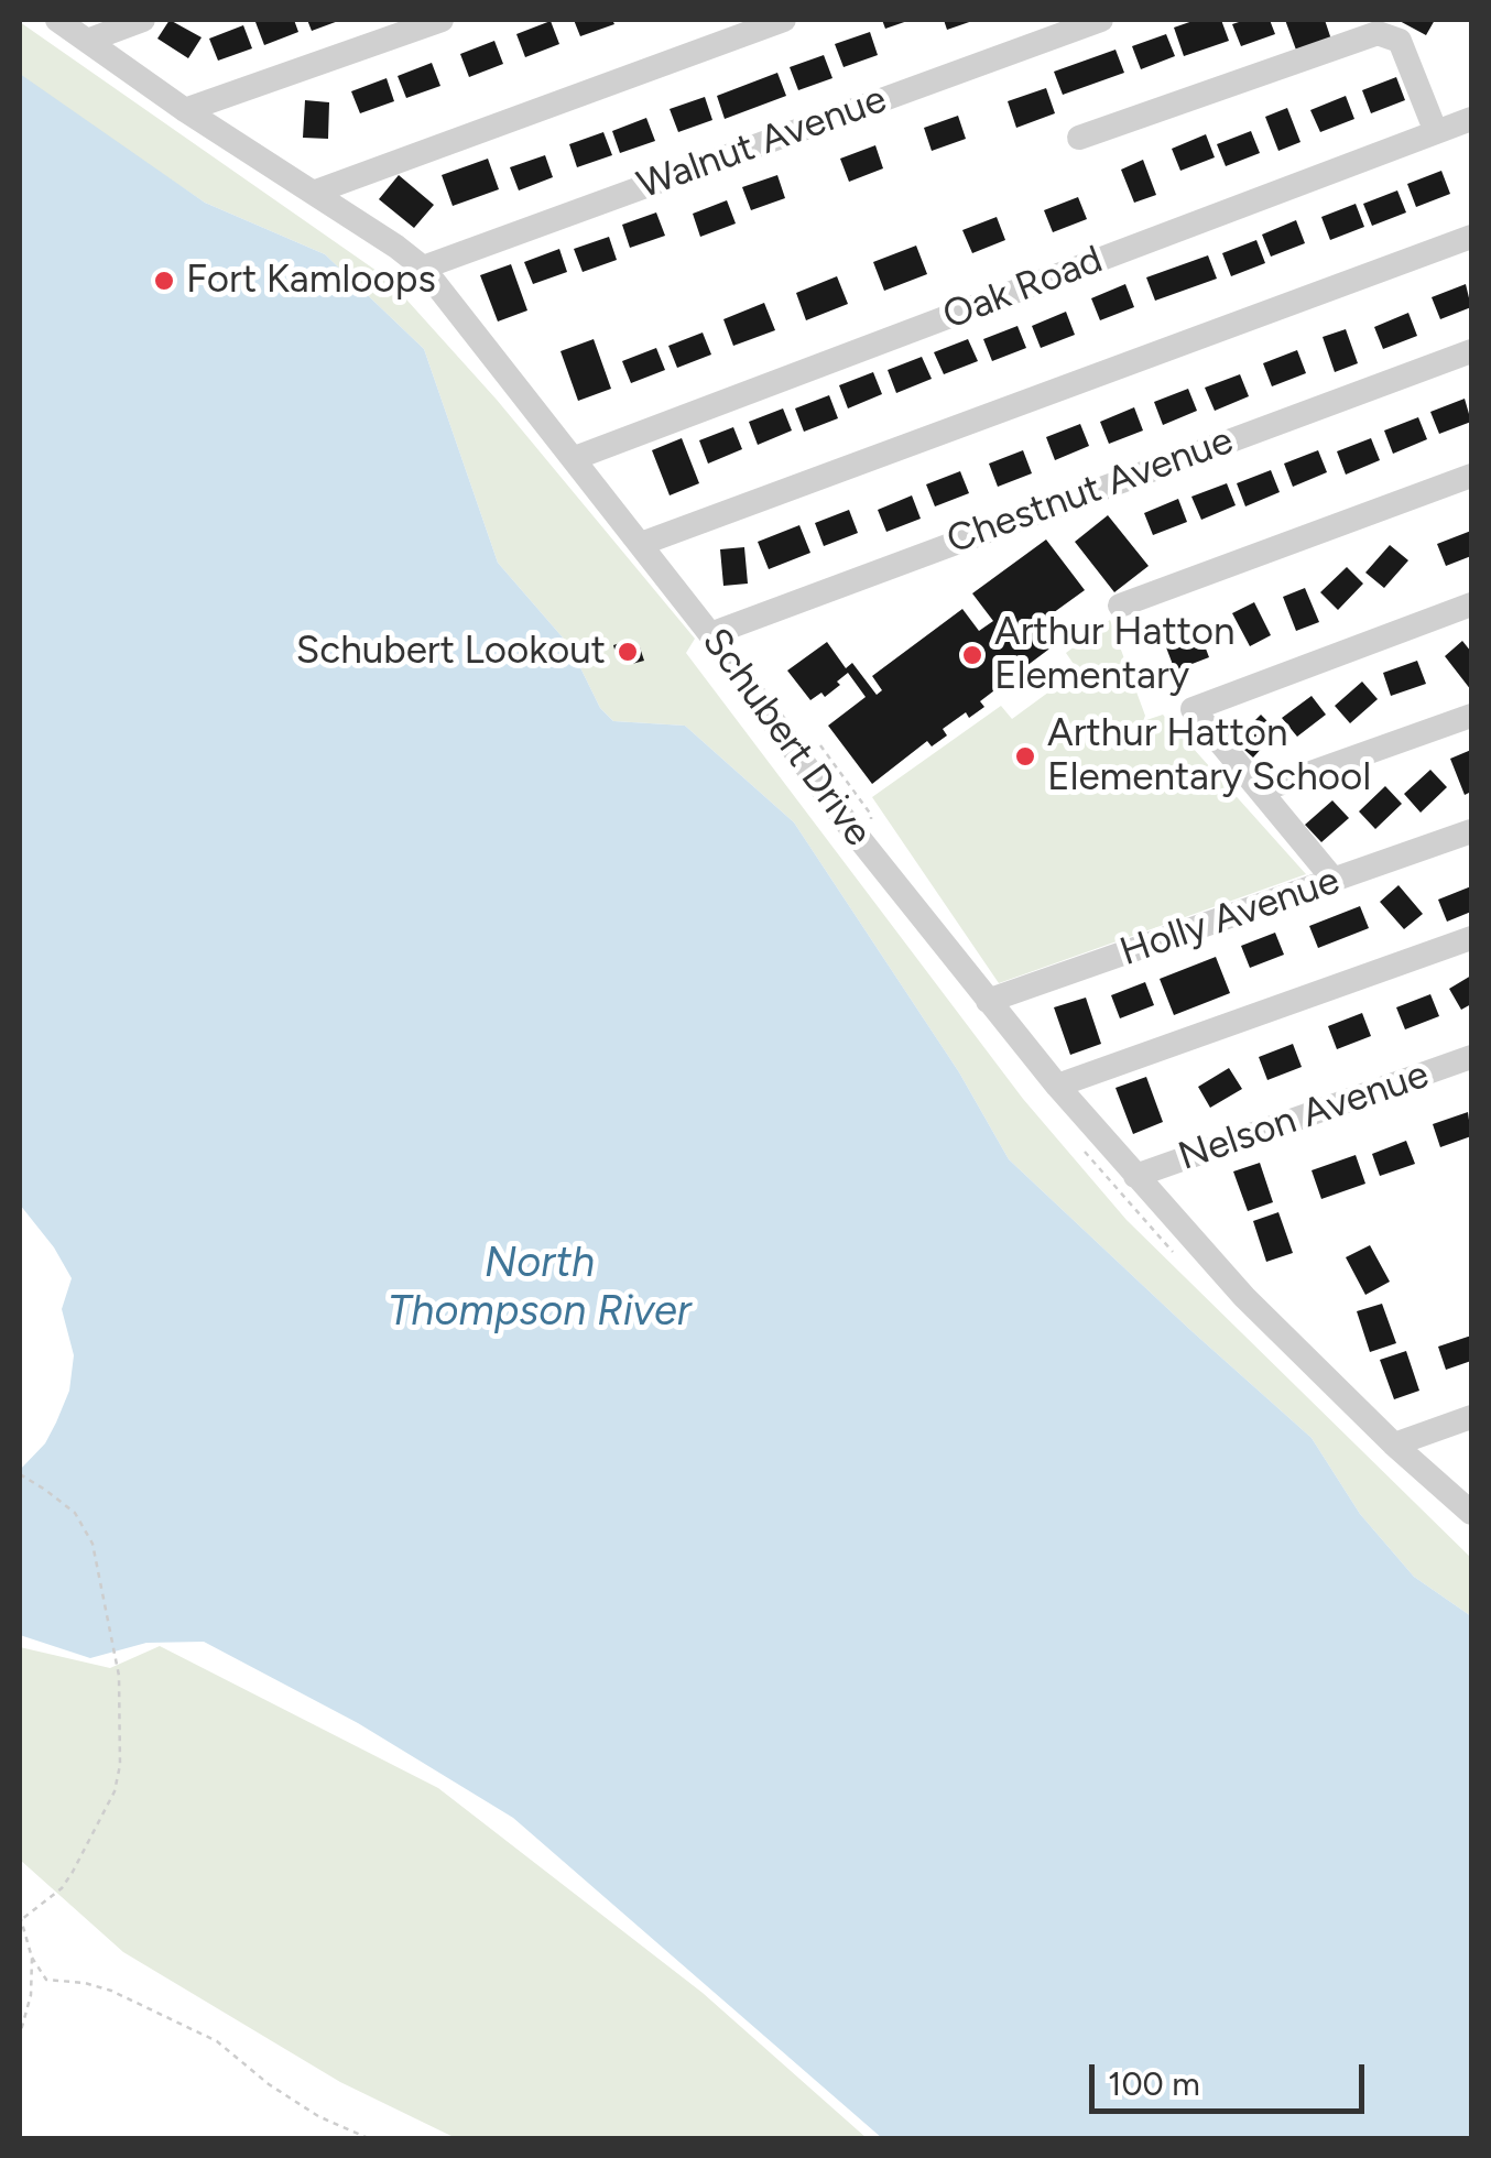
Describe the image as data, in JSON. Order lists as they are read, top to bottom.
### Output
{
  "streets": {
    "street": [
      "Walnut Avenue",
      "Oak Road",
      "Chestnut Avenue",
      "Schubert Drive",
      "Holly Avenue",
      "Nelson Avenue"
    ]
  },
  "crossings": [
    ["Walnut Avenue", "Schubert Drive"],
    ["Oak Road", "Schubert Drive"],
    ["Chestnut Avenue", "Schubert Drive"],
    ["Schubert Drive", "Holly Avenue"],
    ["Schubert Drive", "Nelson Avenue"]
  ],
  "water": ["North Thompson River"],
  "places": [
    "Fort Kamloops",
    "Schubert Lookout",
    "Arthur Hatton Elementary",
    "Arthur Hatton Elementary School"
  ],
  "scale_bar": "100 m"
}
